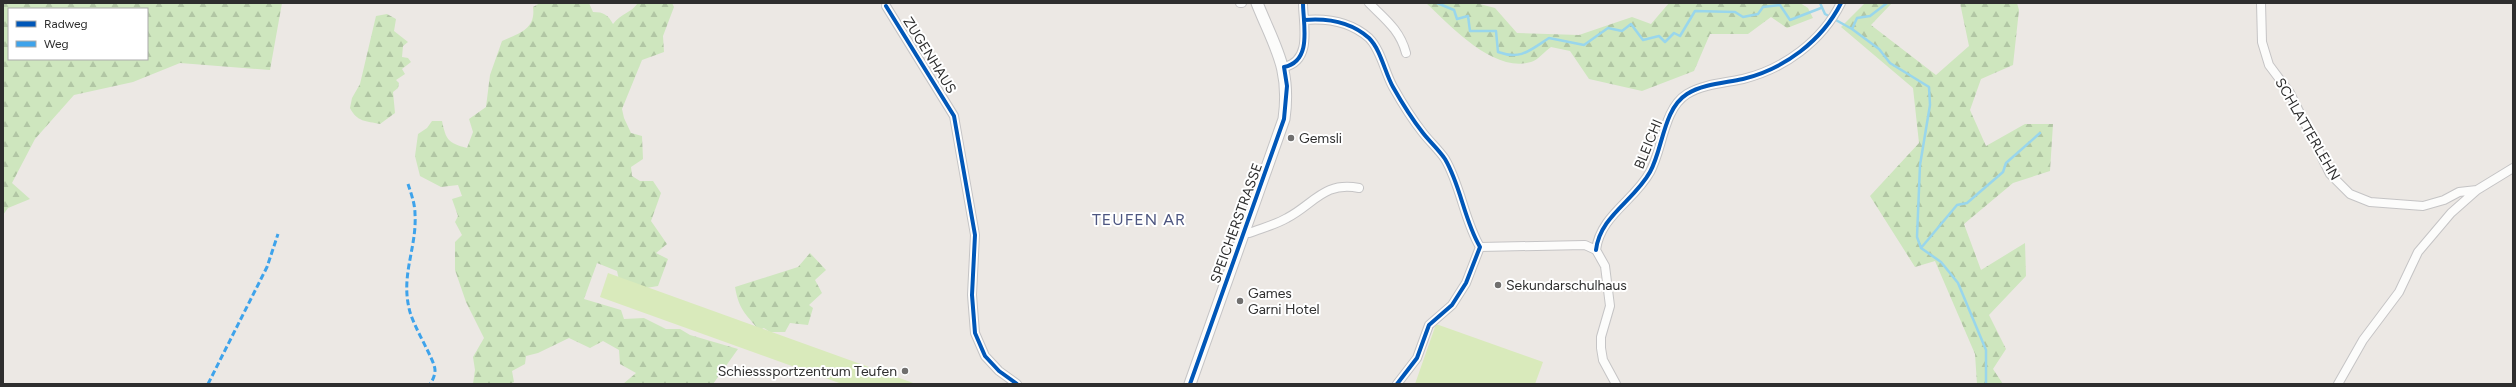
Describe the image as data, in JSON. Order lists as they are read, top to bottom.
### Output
{
  "streets": {
    "main road": ["SPEICHERSTRASSE"],
    "street": ["ZUGENHAUS", "SCHLATTERLEHN", "BLEICHI"]
  },
  "districts": ["TEUFEN AR"],
  "places": [
    "Gemsli",
    "Sekundarschulhaus",
    "Games Garni Hotel",
    "Schiesssportzentrum Teufen"
  ],
  "legend": ["Radweg", "Weg"]
}
